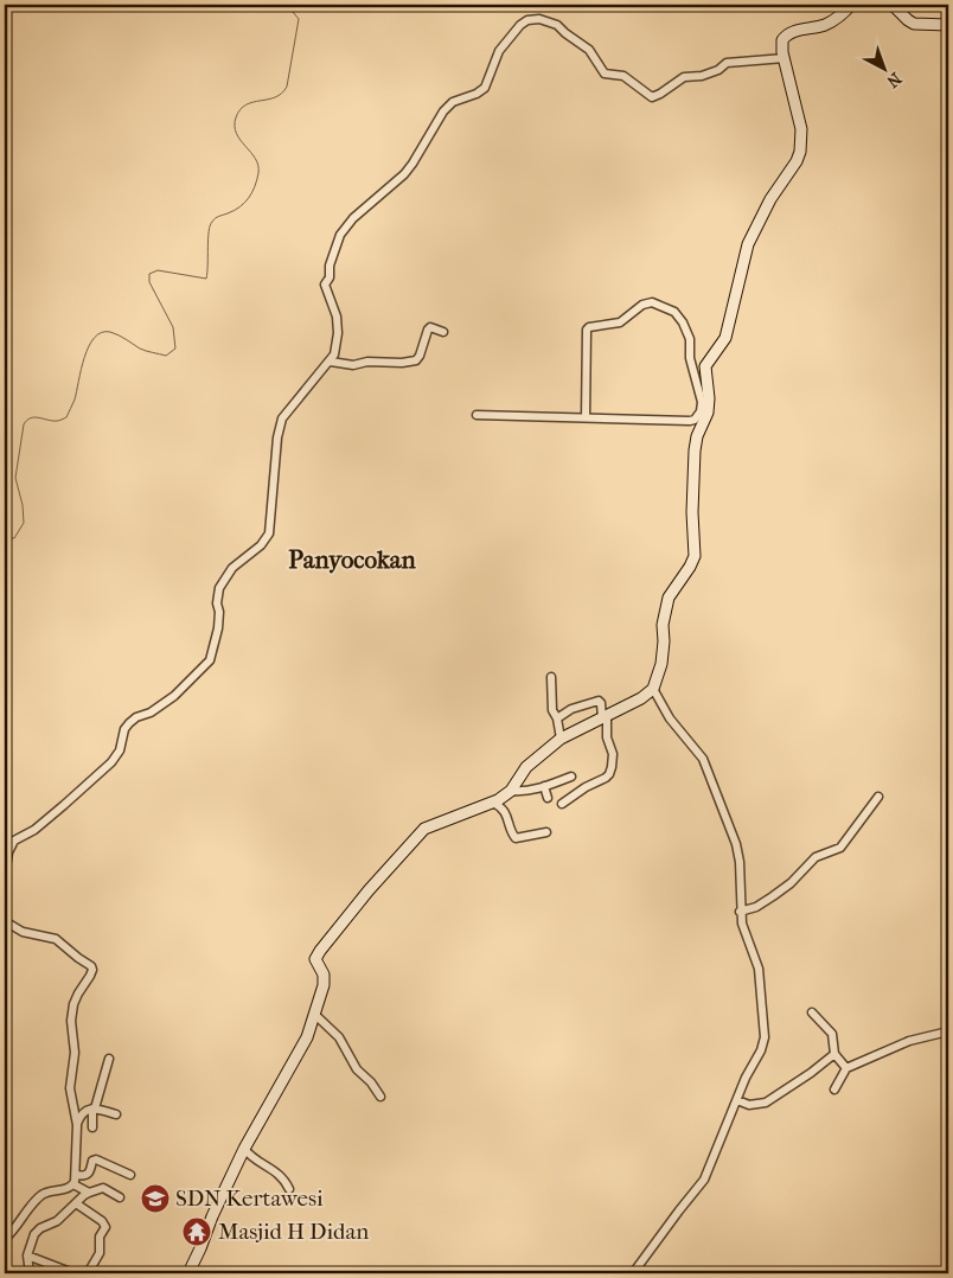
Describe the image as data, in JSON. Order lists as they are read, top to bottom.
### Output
{
  "districts": ["Panyocokan"],
  "places": {
    "school or university": ["SDN Kertawesi"],
    "temple": ["Masjid H Didan"]
  },
  "north": "bottom right"
}
